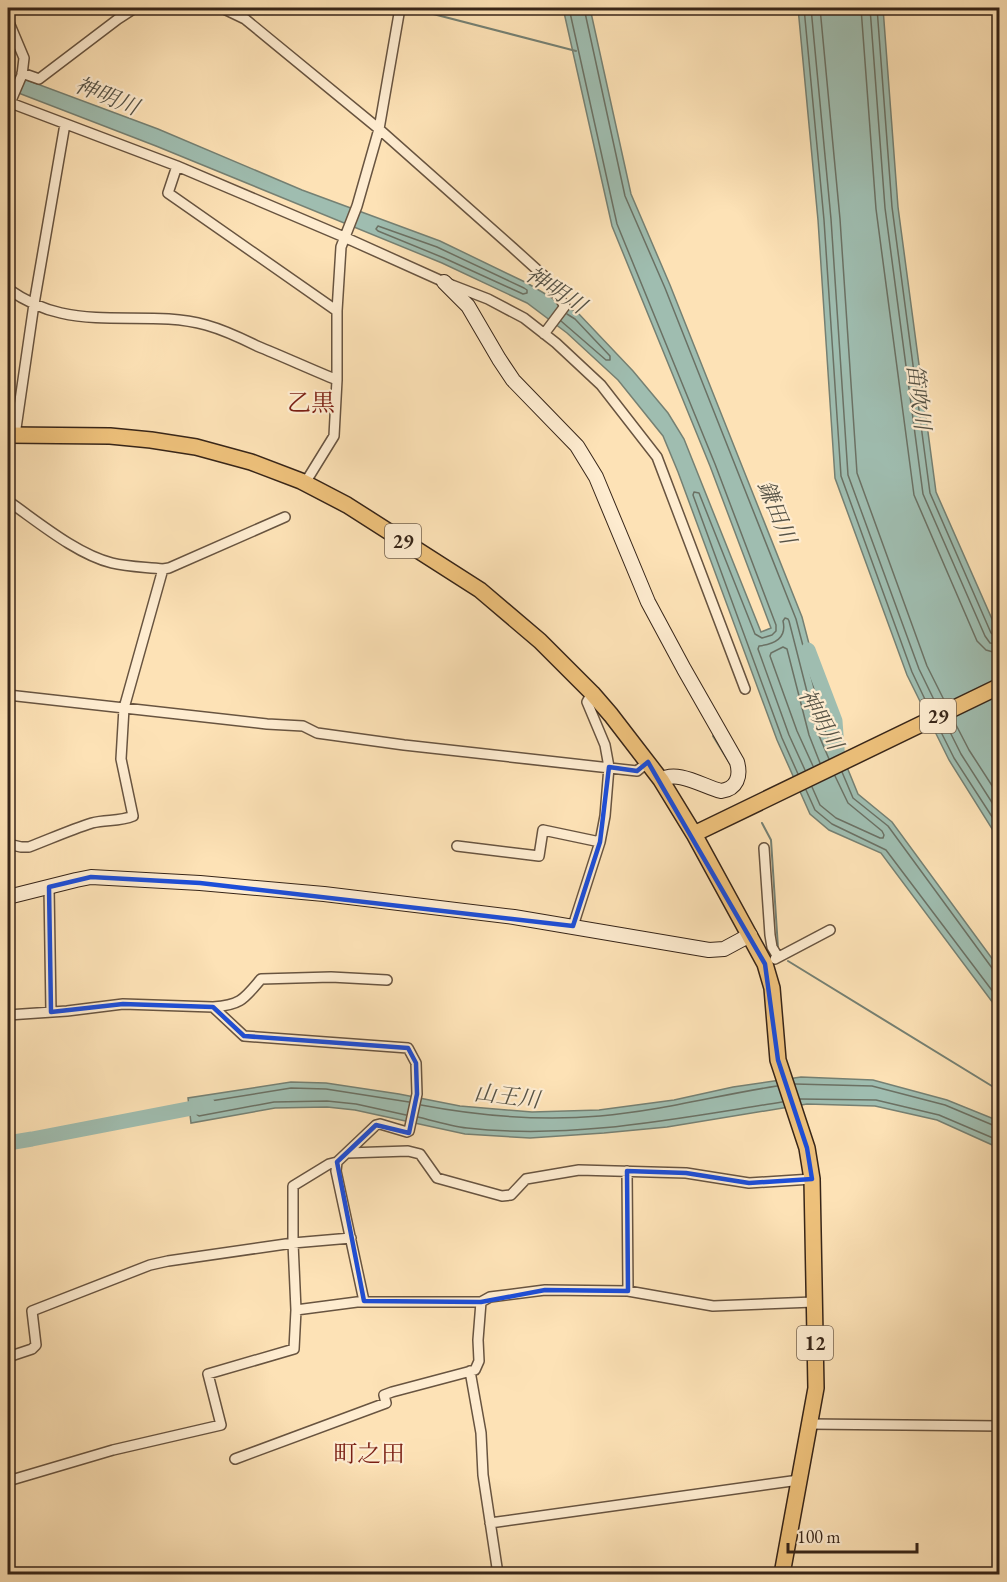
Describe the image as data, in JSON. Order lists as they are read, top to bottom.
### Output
{
  "streets": {
    "main road": ["29", "12"]
  },
  "crossings": [
    ["29", "12"]
  ],
  "districts": ["乙黒", "町之田"],
  "water": [
    "神明川",
    "笛吹川",
    "鎌田川",
    "山王川"
  ],
  "scale_bar": "100 m"
}
